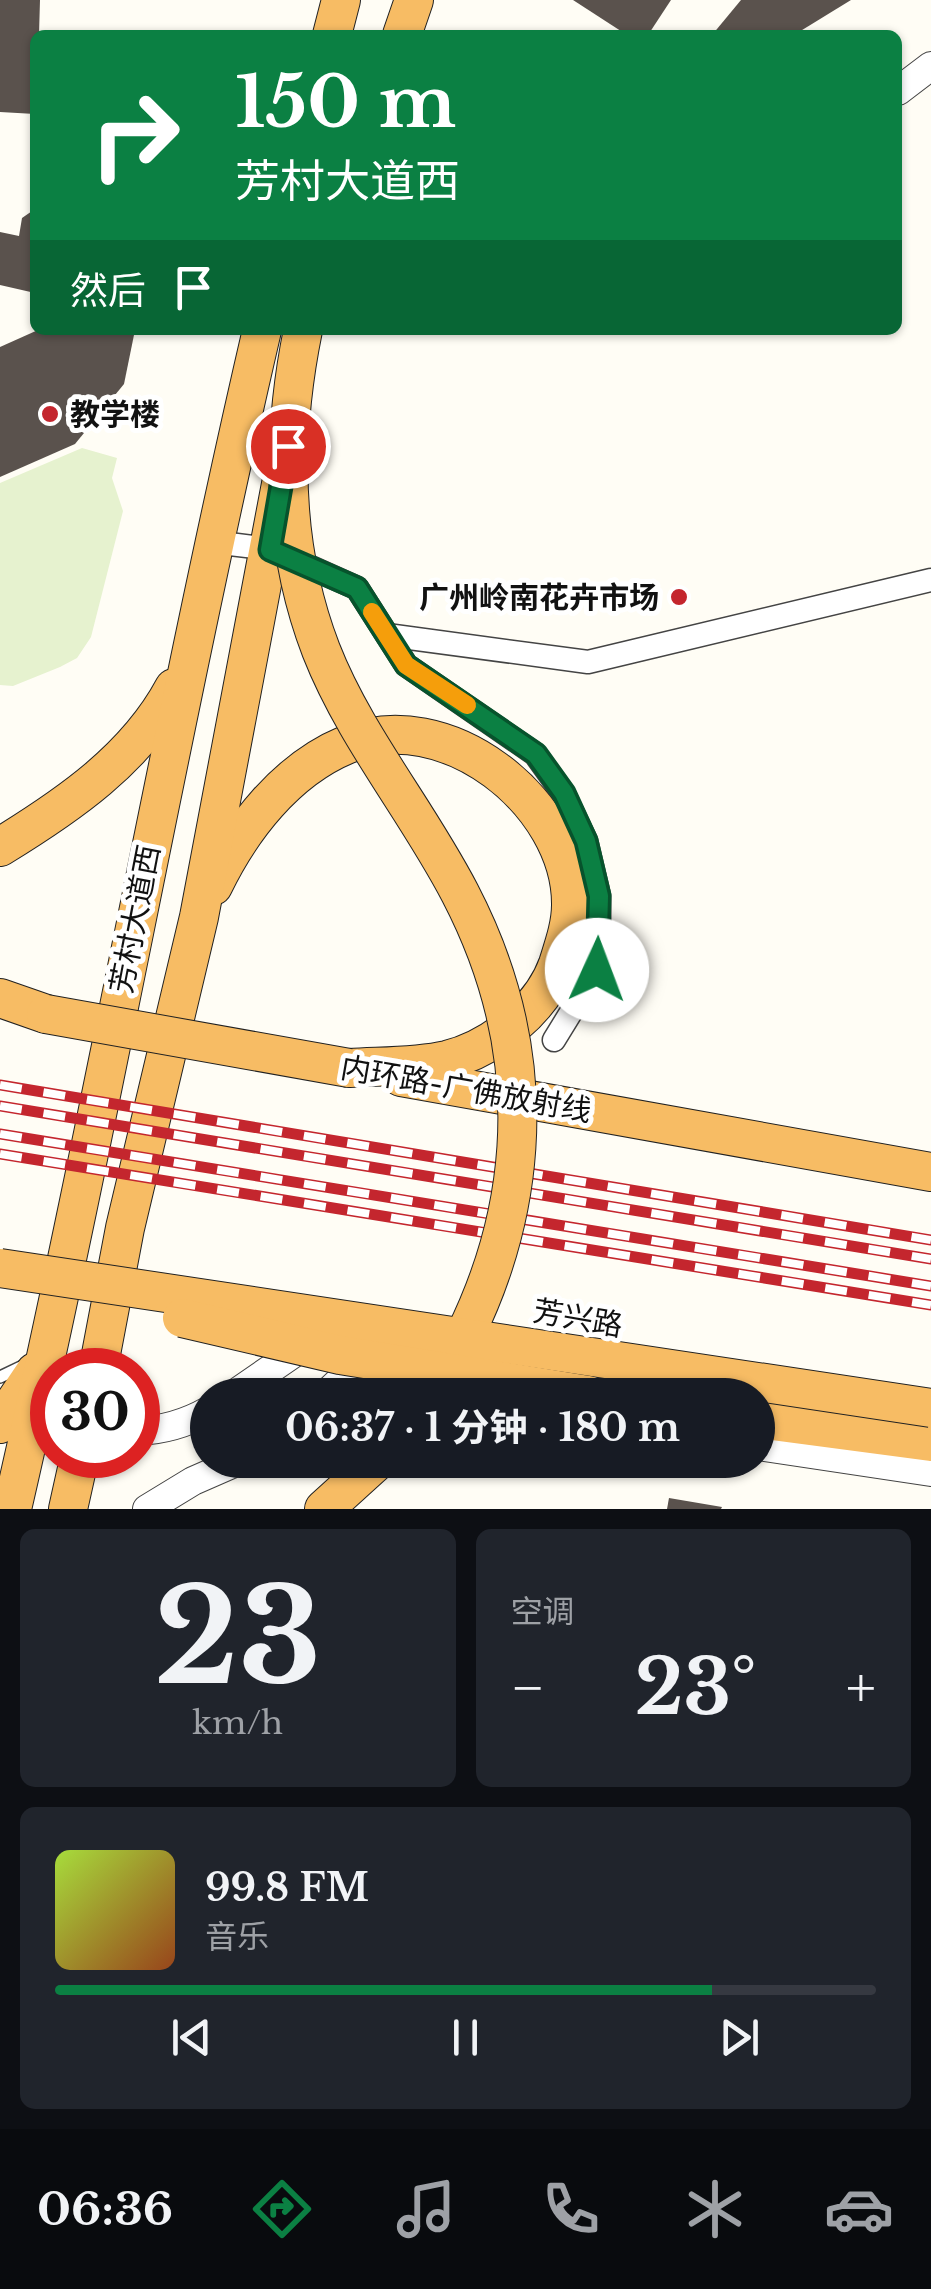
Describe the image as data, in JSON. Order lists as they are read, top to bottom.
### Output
{
  "streets": {
    "highway": ["芳村大道西", "内环路-广佛放射线"],
    "street": ["芳兴路"]
  },
  "places": ["教学楼", "广州岭南花卉市场"],
  "page": {
    "turn": ["150 m", "芳村大道西"],
    "then": "然后",
    "limit": "30",
    "trip": "06:37 · 1 分钟 · 180 m",
    "tile": [
      ["23", "km/h"],
      "空调"
    ],
    "heat": ["−", "23°", "+"],
    "song": ["99.8 FM", "音乐"],
    "tabs": "06:36"
  }
}
